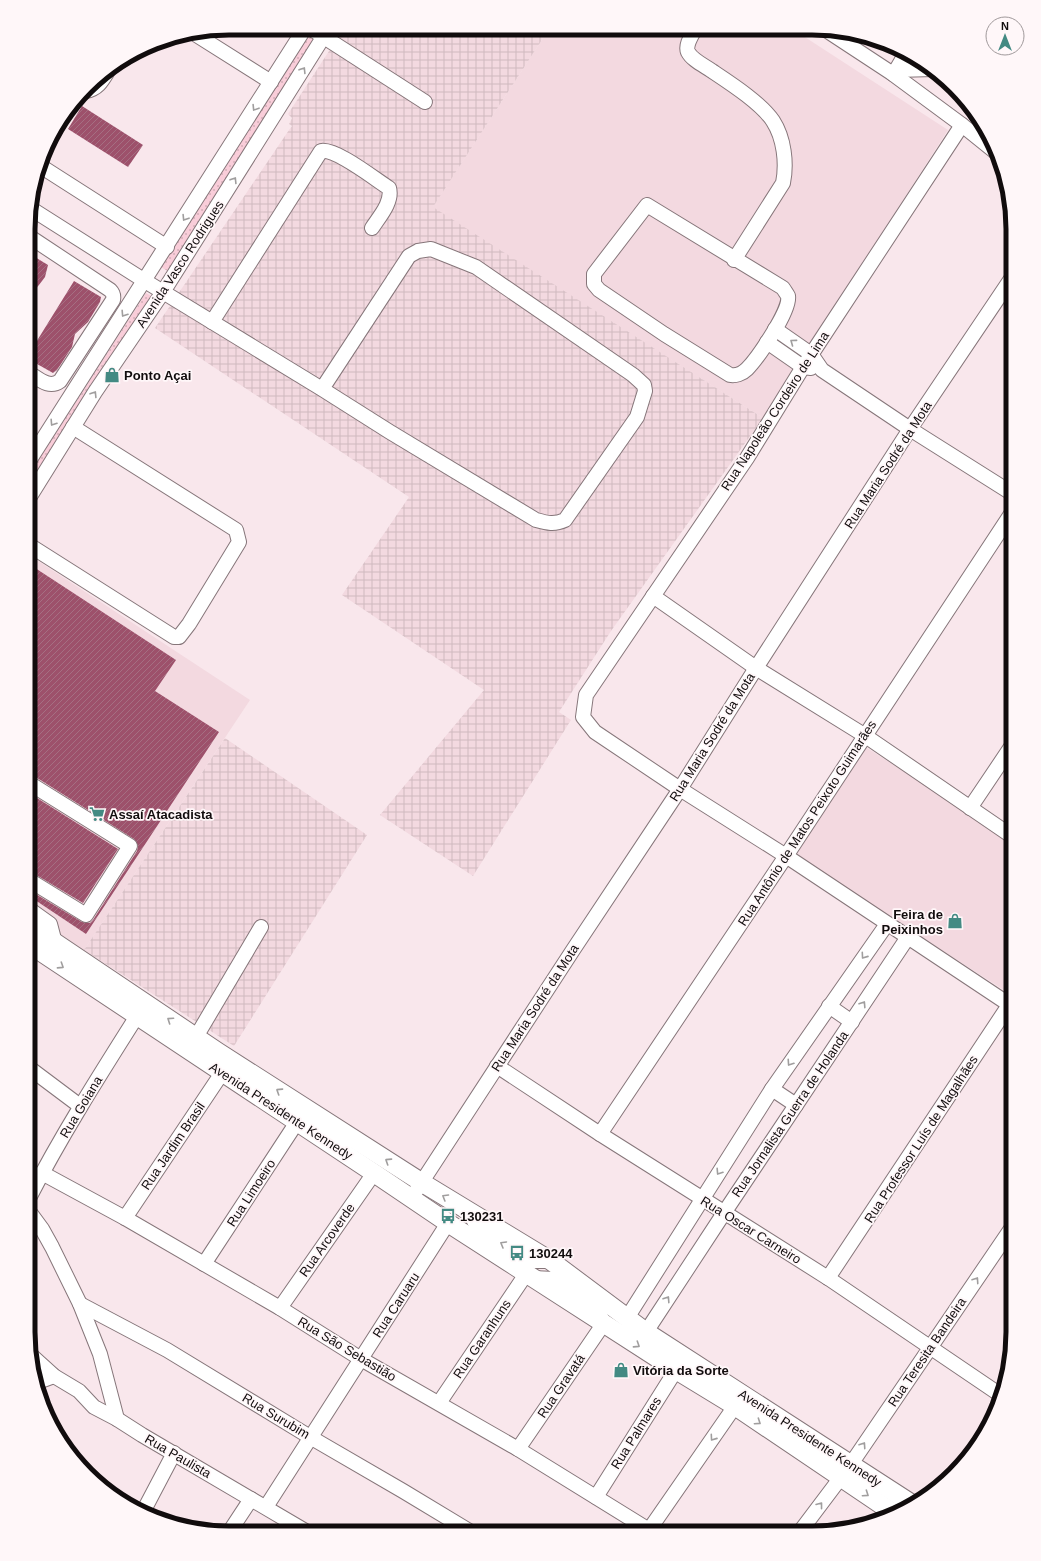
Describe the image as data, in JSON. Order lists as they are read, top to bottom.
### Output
{
  "streets": {
    "main road": ["Avenida Presidente Kennedy"],
    "street": [
      "Avenida Vasco Rodrigues",
      "Rua Napoleão Cordeiro de Lima",
      "Rua Maria Sodré da Mota",
      "Rua Antônio de Matos Peixoto Guimarães",
      "Rua Goiana",
      "Rua Jornalista Guerra de Holanda",
      "Rua Professor Luís de Magalhães",
      "Rua Jardim Brasil",
      "Rua Limoeiro",
      "Rua Oscar Carneiro",
      "Rua Arcoverde",
      "Rua Caruaru",
      "Rua Garanhuns",
      "Rua São Sebastião",
      "Rua Teresita Bandeira",
      "Rua Gravatá",
      "Rua Surubim",
      "Rua Palmares",
      "Rua Paulista"
    ]
  },
  "crossings": [
    ["Rua Napoleão Cordeiro de Lima", "Rua Maria Sodré da Mota"],
    ["Rua Maria Sodré da Mota", "Avenida Presidente Kennedy"],
    ["Rua Maria Sodré da Mota", "Rua Oscar Carneiro"],
    ["Rua Antônio de Matos Peixoto Guimarães", "Rua Oscar Carneiro"],
    ["Rua Goiana", "Avenida Presidente Kennedy"],
    ["Rua Goiana", "Rua São Sebastião"],
    ["Avenida Presidente Kennedy", "Rua Jornalista Guerra de Holanda"],
    ["Avenida Presidente Kennedy", "Rua Jardim Brasil"],
    ["Avenida Presidente Kennedy", "Rua Limoeiro"],
    ["Avenida Presidente Kennedy", "Rua Arcoverde"],
    ["Avenida Presidente Kennedy", "Rua Caruaru"],
    ["Avenida Presidente Kennedy", "Rua Garanhuns"],
    ["Avenida Presidente Kennedy", "Rua Teresita Bandeira"],
    ["Avenida Presidente Kennedy", "Rua Gravatá"],
    ["Avenida Presidente Kennedy", "Rua Palmares"],
    ["Rua Jornalista Guerra de Holanda", "Rua Oscar Carneiro"],
    ["Rua Professor Luís de Magalhães", "Rua Oscar Carneiro"],
    ["Rua Jardim Brasil", "Rua São Sebastião"],
    ["Rua Limoeiro", "Rua São Sebastião"],
    ["Rua Oscar Carneiro", "Rua Teresita Bandeira"],
    ["Rua Arcoverde", "Rua São Sebastião"],
    ["Rua Caruaru", "Rua São Sebastião"],
    ["Rua Caruaru", "Rua Surubim"],
    ["Rua Caruaru", "Rua Paulista"],
    ["Rua Garanhuns", "Rua São Sebastião"],
    ["Rua São Sebastião", "Rua Gravatá"],
    ["Rua São Sebastião", "Rua Palmares"]
  ],
  "one_way": ["Rua Teresita Bandeira"],
  "places": {
    "shop": ["Ponto Açai", "Feira de Peixinhos", "Vitória da Sorte"],
    "supermarket": ["Assaí Atacadista"],
    "bus stop": ["130231", "130244"]
  },
  "north": "top"
}
